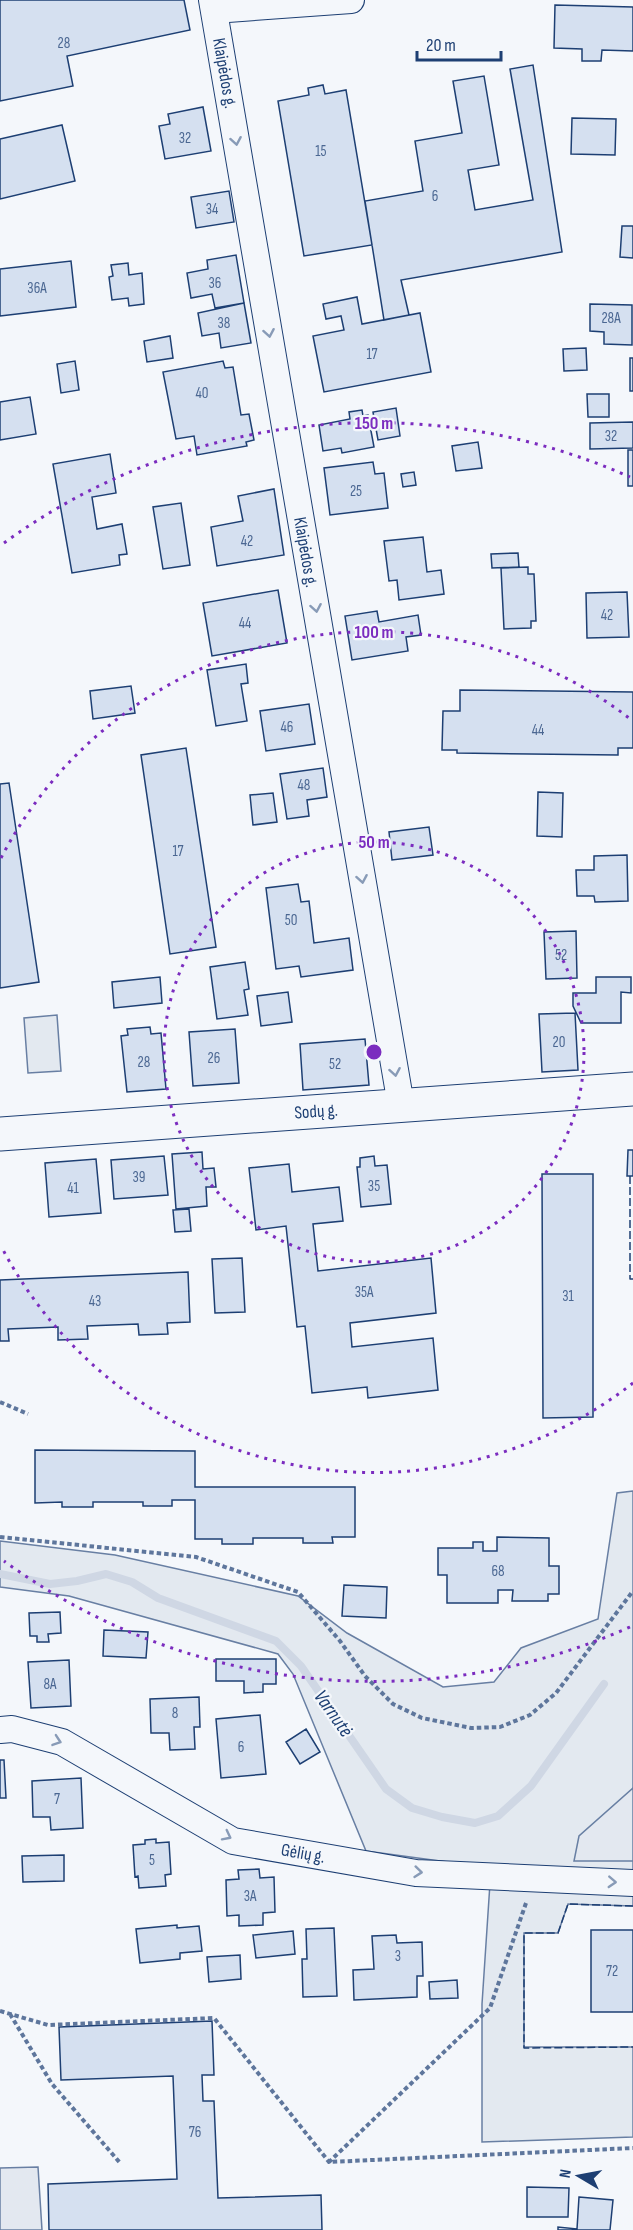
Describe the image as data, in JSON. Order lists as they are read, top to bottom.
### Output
{
  "streets": {
    "main road": ["Sodų g."],
    "street": ["Klaipėdos g.", "Gėlių g."]
  },
  "crossings": [
    ["Klaipėdos g.", "Sodų g."]
  ],
  "one_way": ["Klaipėdos g.", "Gėlių g."],
  "water": ["Varnutė"],
  "house_numbers": [
    "28",
    "32",
    "15",
    "6",
    "34",
    "36",
    "36A",
    "28A",
    "38",
    "17",
    "40",
    "32",
    "25",
    "42",
    "42",
    "44",
    "46",
    "44",
    "48",
    "17",
    "50",
    "52",
    "20",
    "26",
    "28",
    "52",
    "39",
    "35",
    "41",
    "35A",
    "31",
    "43",
    "68",
    "8A",
    "8",
    "6",
    "7",
    "5",
    "3A",
    "3",
    "72",
    "76"
  ],
  "scale_bar": "20 m",
  "north": "left",
  "rings": ["150 m", "100 m", "50 m"]
}
